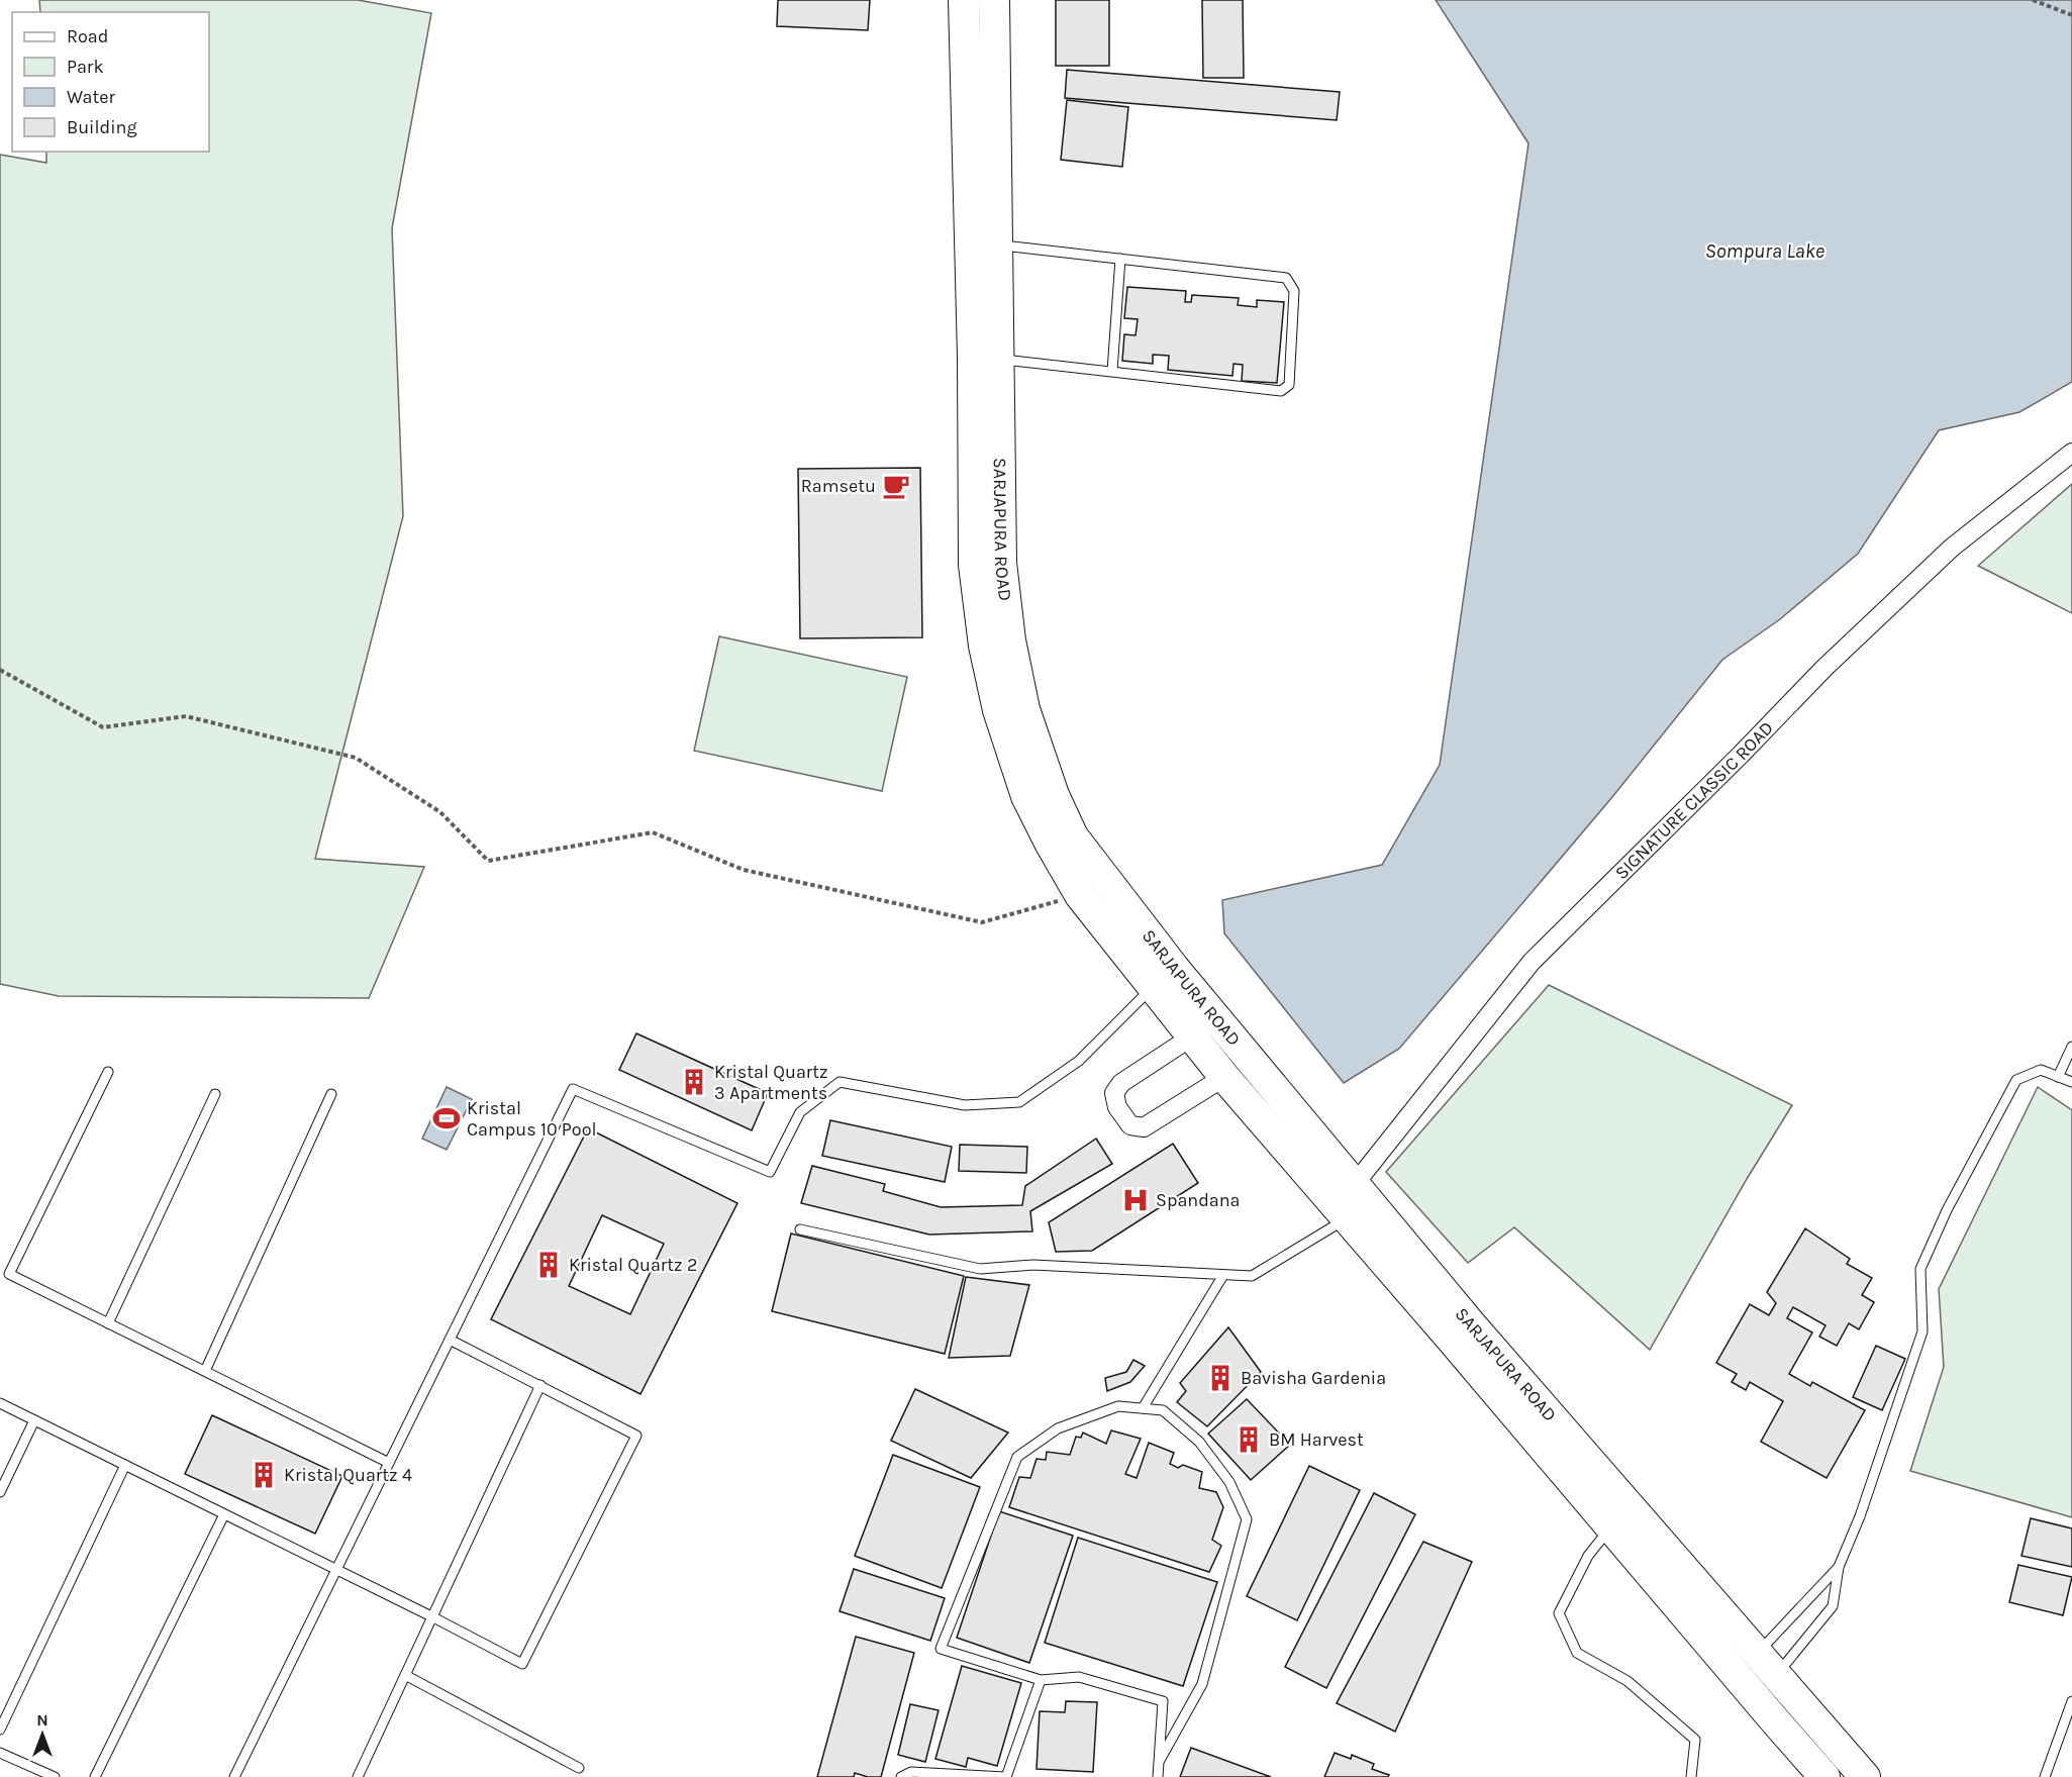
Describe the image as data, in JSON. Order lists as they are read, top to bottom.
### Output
{
  "streets": {
    "main road": ["SARJAPURA ROAD"],
    "street": ["SIGNATURE CLASSIC ROAD"]
  },
  "crossings": [
    ["SARJAPURA ROAD", "SIGNATURE CLASSIC ROAD"]
  ],
  "water": ["Sompura Lake"],
  "places": {
    "cafe": ["Ramsetu"],
    "building": [
      "Kristal Quartz 3 Apartments",
      "Kristal Quartz 2",
      "Bavisha Gardenia",
      "BM Harvest",
      "Kristal Quartz 4"
    ],
    "sports": ["Kristal Campus 10 Pool"],
    "hospital": ["Spandana"]
  },
  "legend": [
    "Road",
    "Park",
    "Water",
    "Building"
  ],
  "north": "top"
}
